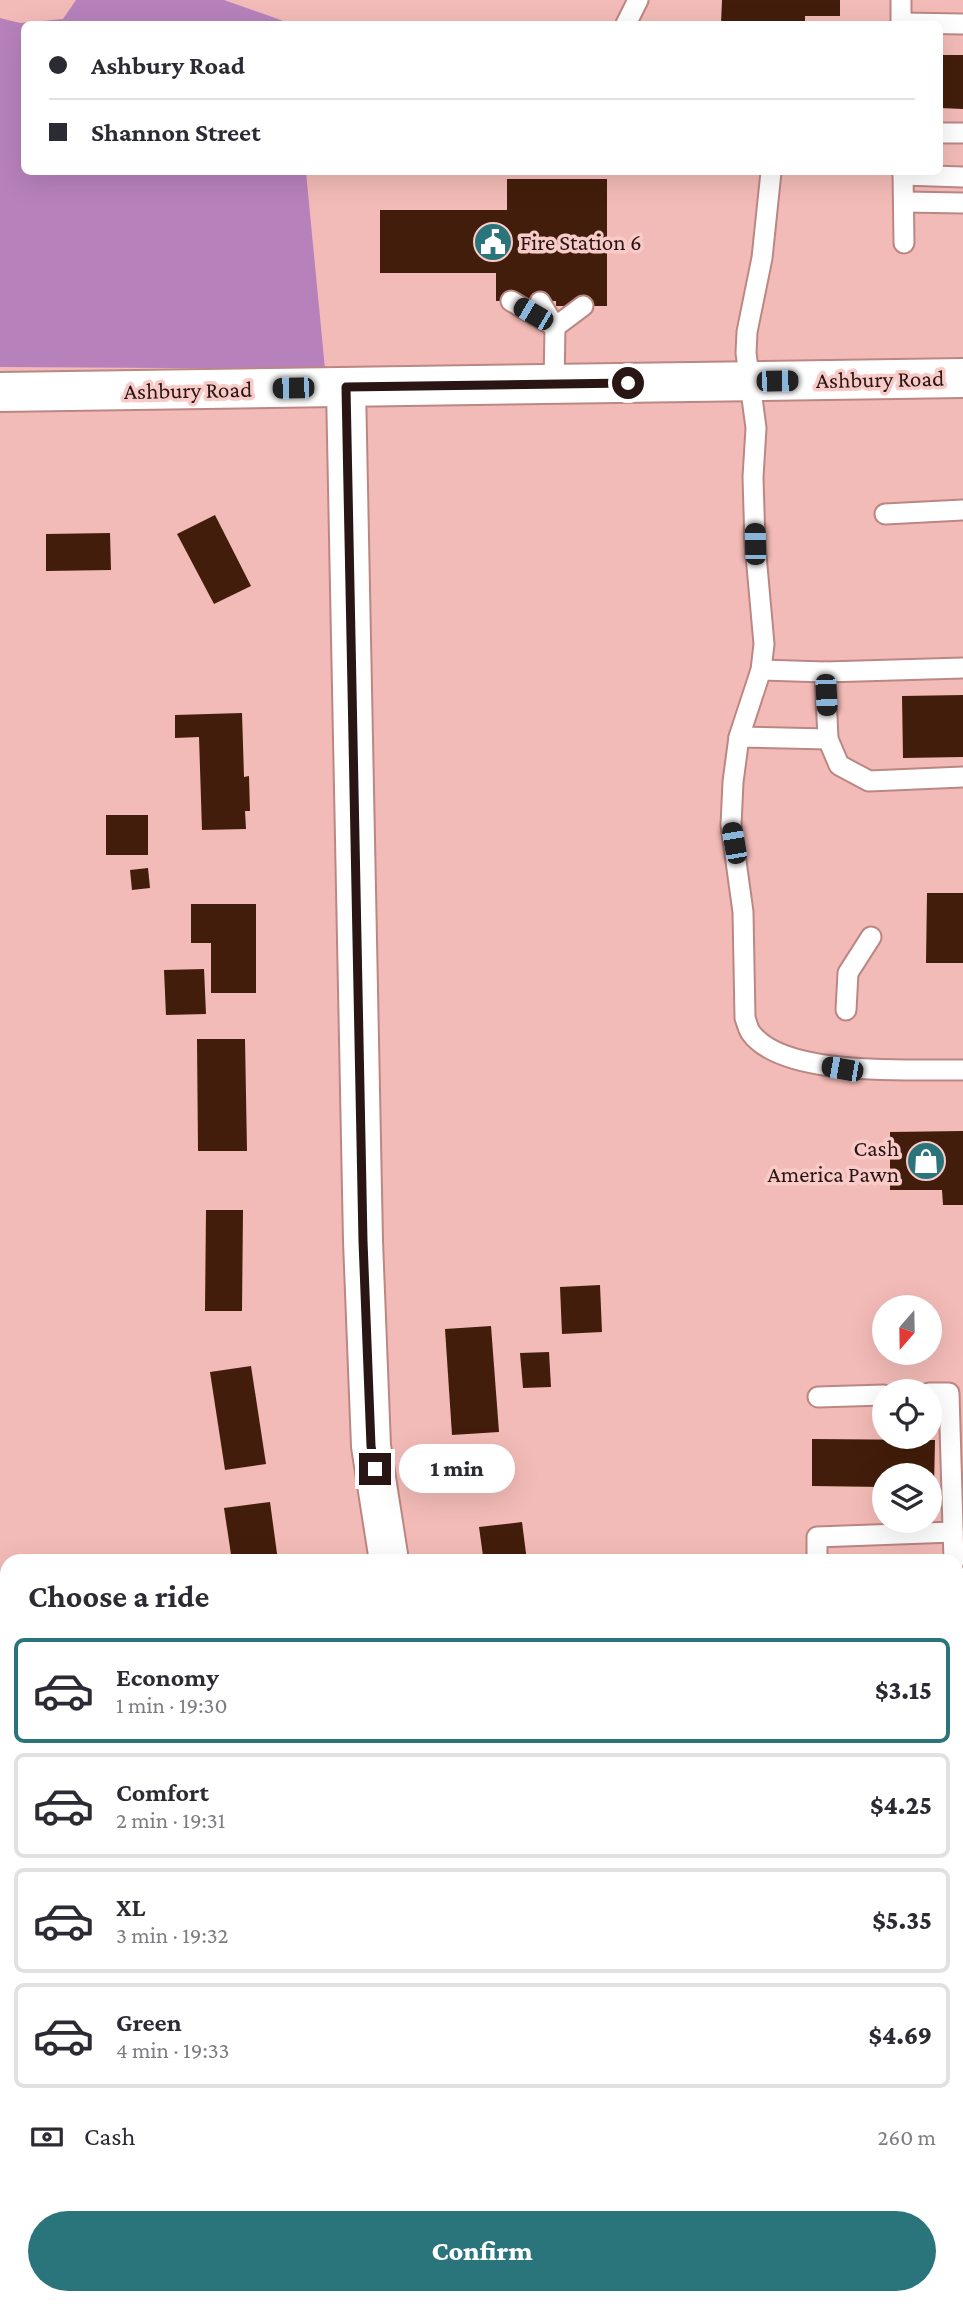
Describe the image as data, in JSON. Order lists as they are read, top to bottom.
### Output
{
  "streets": {
    "street": ["Ashbury Road"]
  },
  "places": {
    "public building": ["Fire Station 6"],
    "shop": ["Cash America Pawn"]
  },
  "north": "bottom",
  "page": {
    "banner": ["Ashbury Road", "Shannon Street"],
    "bubble": "1 min",
    "heading": "Choose a ride",
    "list": [
      {
        "name": "Economy",
        "note": "1 min · 19:30",
        "value": "$3.15"
      },
      {
        "name": "Comfort",
        "note": "2 min · 19:31",
        "value": "$4.25"
      },
      {
        "name": "XL",
        "note": "3 min · 19:32",
        "value": "$5.35"
      },
      {
        "name": "Green",
        "note": "4 min · 19:33",
        "value": "$4.69"
      }
    ],
    "pay": ["Cash", "260 m"],
    "buttons": "Confirm"
  }
}
